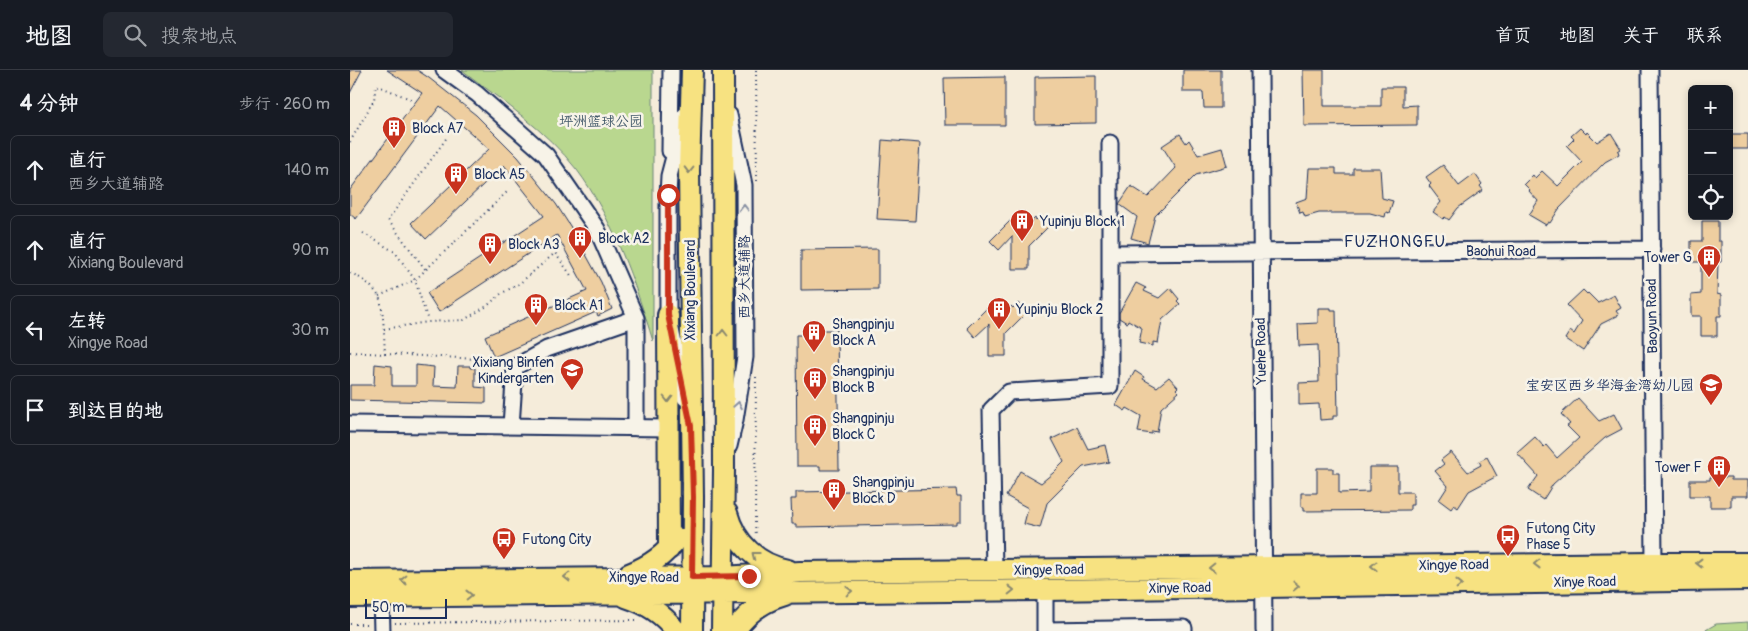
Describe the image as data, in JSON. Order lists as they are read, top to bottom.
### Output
{
  "streets": {
    "main road": ["Xixiang Boulevard", "Xingye Road", "Xinye Road"],
    "street": ["Baohui Road", "Baoyun Road", "Yuehe Road"]
  },
  "crossings": [
    ["Baohui Road", "Baoyun Road"],
    ["Baohui Road", "Yuehe Road"],
    ["Xixiang Boulevard", "Xingye Road"],
    ["Baoyun Road", "Xingye Road"],
    ["Yuehe Road", "Xingye Road"],
    ["Yuehe Road", "Xinye Road"],
    ["Xingye Road", "Xinye Road"]
  ],
  "one_way": ["Xinye Road"],
  "districts": ["FUZHONGFU"],
  "parks": ["坪洲篮球公园"],
  "places": {
    "building": [
      "Block A7",
      "Block A5",
      "Yupinju Block 1",
      "Block A2",
      "Block A3",
      "Tower G",
      "Block A1",
      "Yupinju Block 2",
      "Shangpinju Block A",
      "Shangpinju Block B",
      "Shangpinju Block C",
      "Tower F",
      "Shangpinju Block D"
    ],
    "school or university": ["Xixiang Binfen Kindergarten", "宝安区西乡华海金湾幼儿园"],
    "bus stop": ["Futong City Phase 5", "Futong City"]
  },
  "scale_bar": "50 m",
  "page": {
    "header": "地图",
    "search": "搜索地点",
    "nav": [
      "首页",
      "地图",
      "关于",
      "联系"
    ],
    "heading": ["4 分钟", "步行 · 260 m"],
    "map_buttons": ["+", "−"],
    "list": [
      ["直行", "西乡大道辅路", "140 m"],
      ["直行", "Xixiang Boulevard", "90 m"],
      ["左转", "Xingye Road", "30 m"],
      "到达目的地"
    ],
    "scale": "50 m"
  }
}
